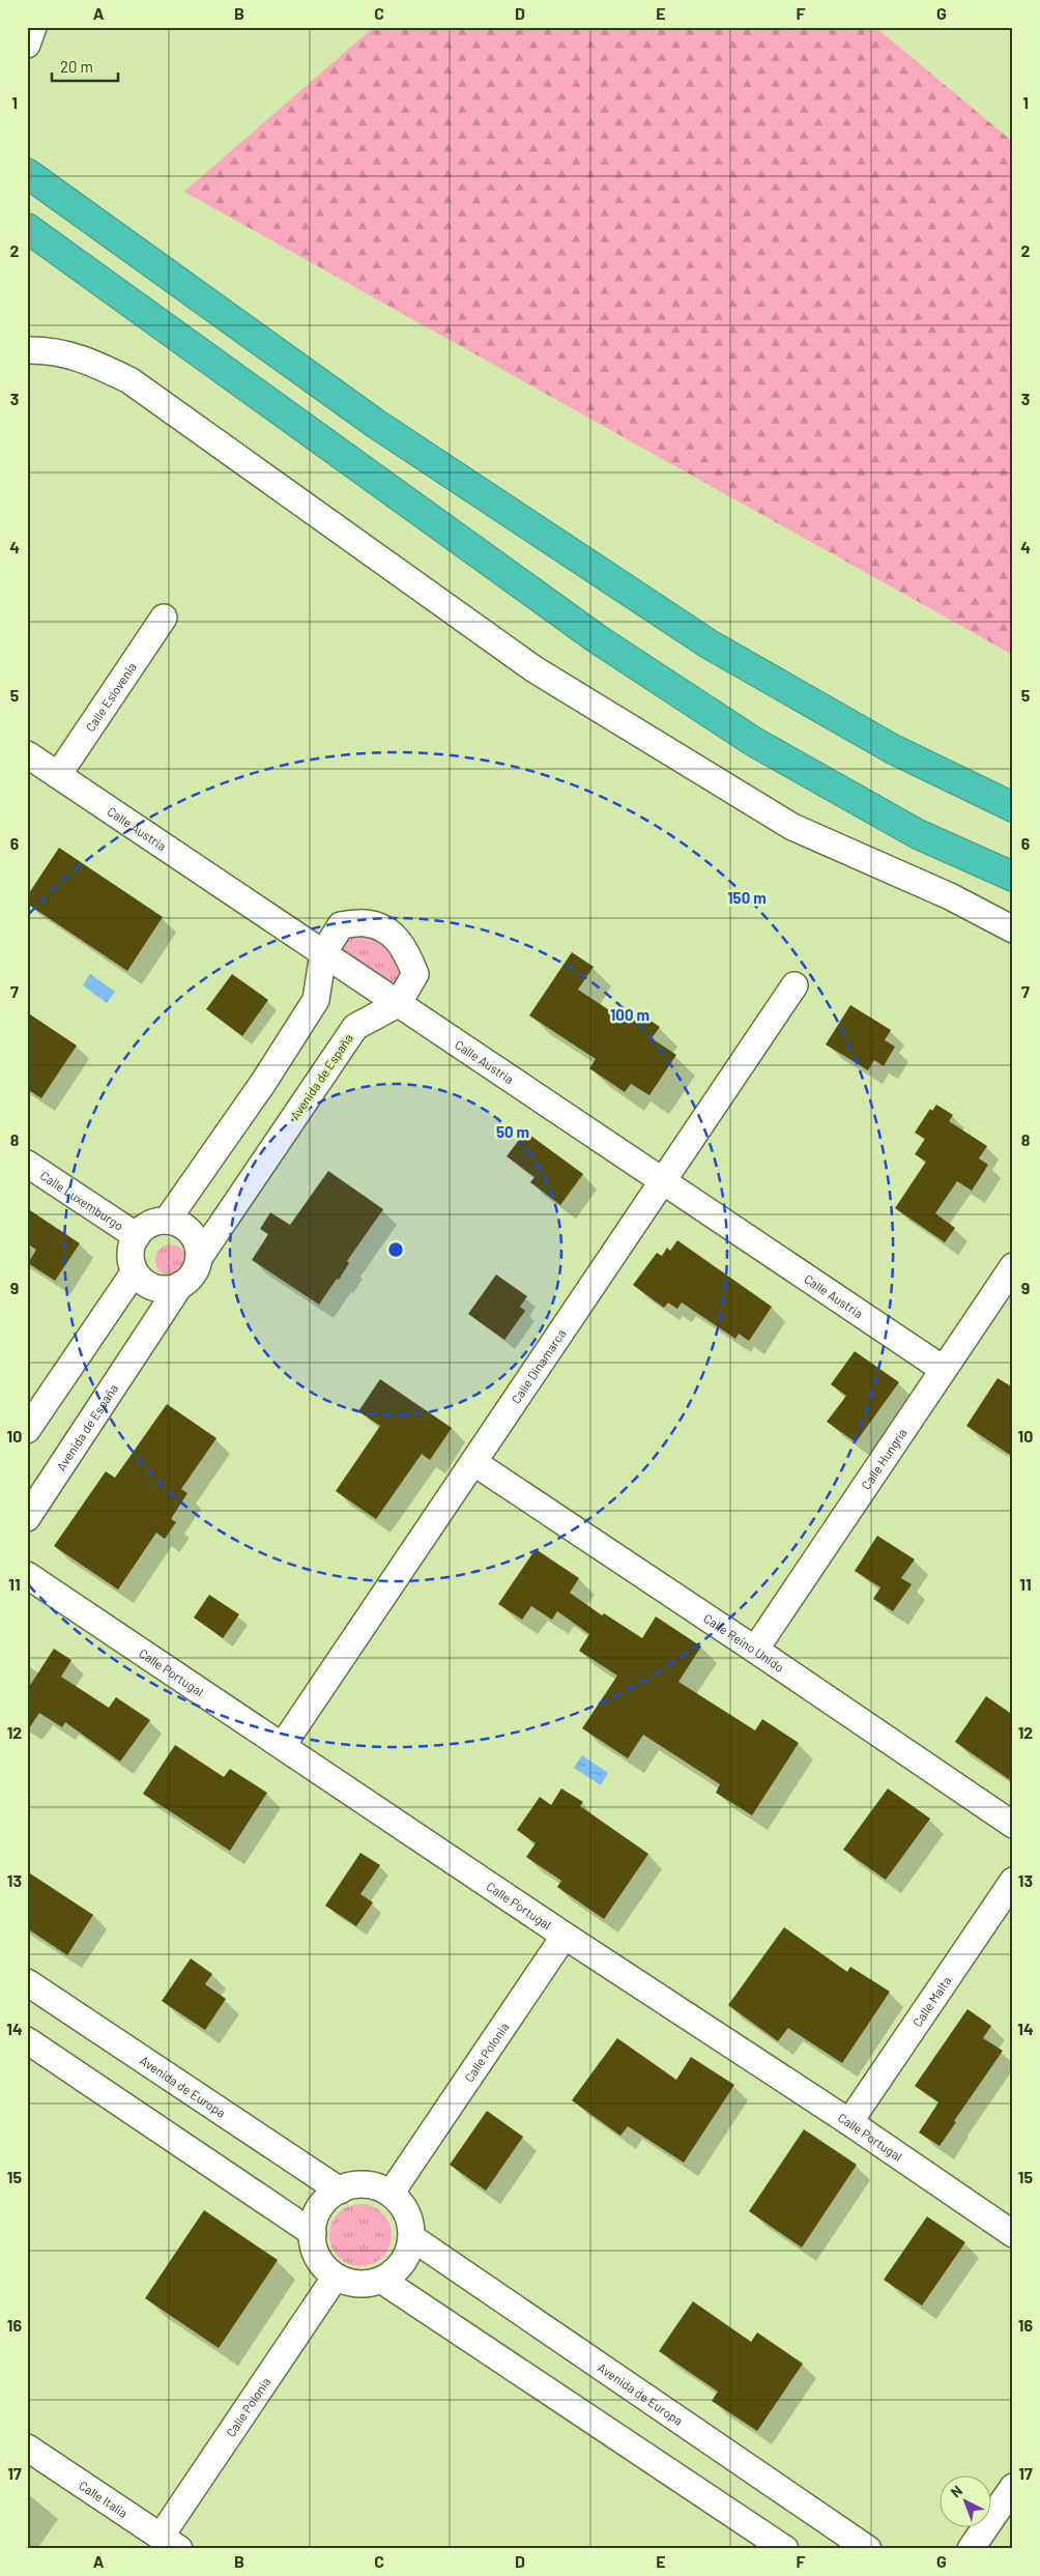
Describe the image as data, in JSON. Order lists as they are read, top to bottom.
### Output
{
  "streets": {
    "street": [
      "Calle Eslovenia",
      "Calle Austria",
      "Avenida de España",
      "Calle Luxemburgo",
      "Calle Dinamarca",
      "Calle Hungría",
      "Calle Reino Unido",
      "Calle Portugal",
      "Calle Malta",
      "Calle Polonia",
      "Avenida de Europa",
      "Calle Italia"
    ]
  },
  "crossings": [
    ["Calle Eslovenia", "Calle Austria"],
    ["Calle Austria", "Avenida de España"],
    ["Calle Austria", "Calle Dinamarca"],
    ["Calle Austria", "Calle Hungría"],
    ["Avenida de España", "Calle Luxemburgo"],
    ["Calle Dinamarca", "Calle Reino Unido"],
    ["Calle Dinamarca", "Calle Portugal"],
    ["Calle Hungría", "Calle Reino Unido"],
    ["Calle Portugal", "Calle Malta"],
    ["Calle Portugal", "Calle Polonia"],
    ["Calle Polonia", "Avenida de Europa"],
    ["Calle Polonia", "Calle Italia"]
  ],
  "scale_bar": "20 m",
  "north": "top left",
  "grid": {
    "columns": [
      "A",
      "B",
      "C",
      "D",
      "E",
      "F",
      "G"
    ],
    "rows": [
      "1",
      "2",
      "3",
      "4",
      "5",
      "6",
      "7",
      "8",
      "9",
      "10",
      "11",
      "12",
      "13",
      "14",
      "15",
      "16",
      "17"
    ]
  },
  "rings": ["150 m", "100 m", "50 m"]
}
